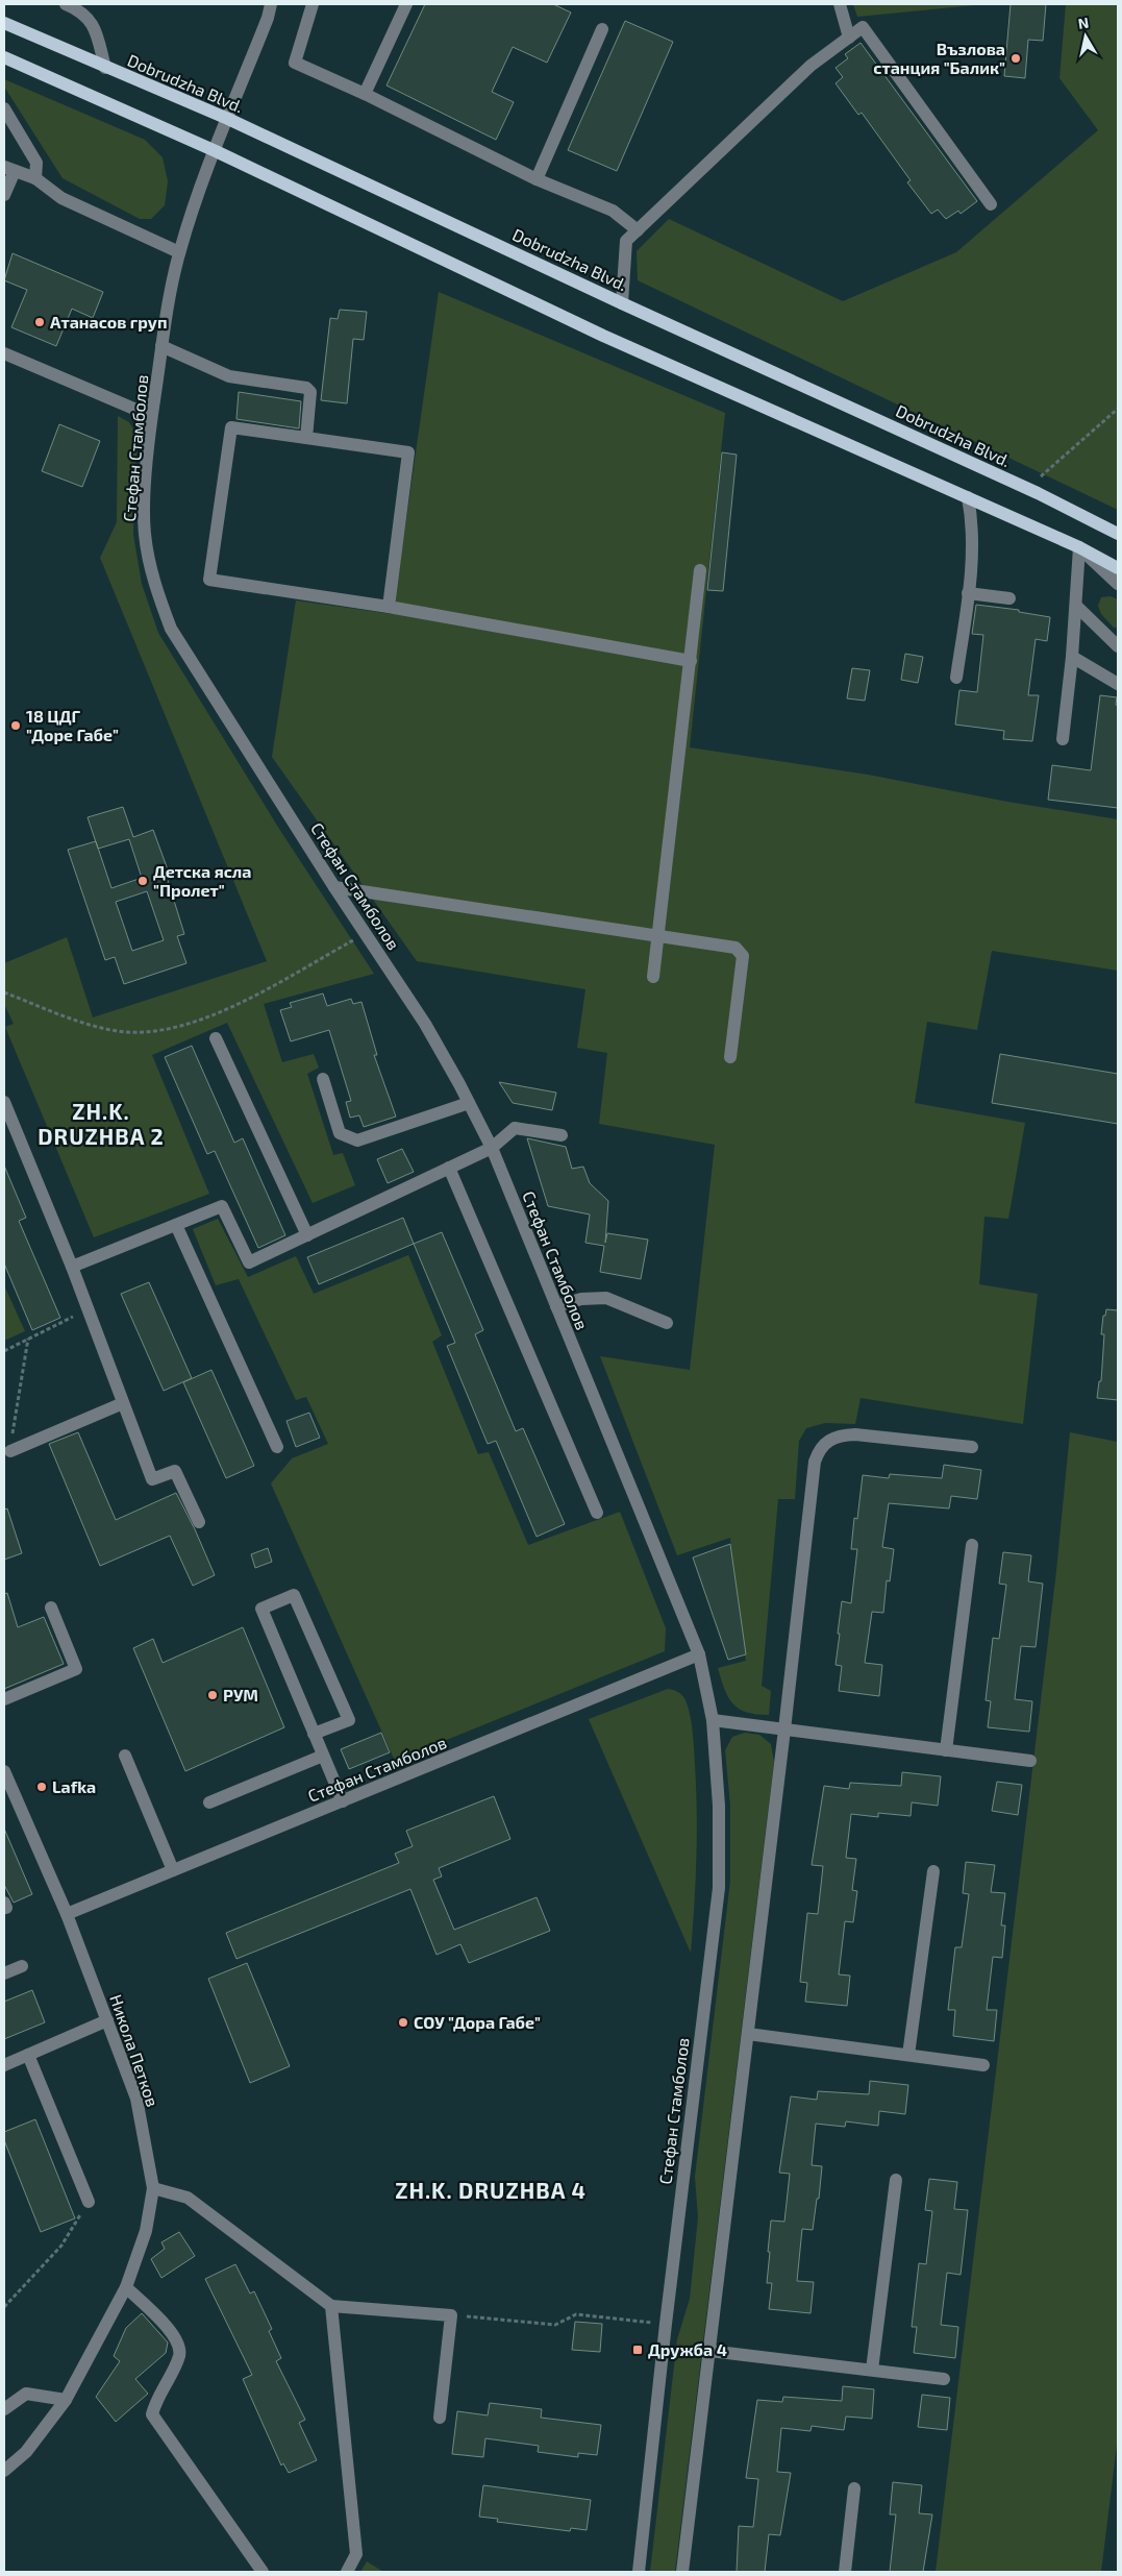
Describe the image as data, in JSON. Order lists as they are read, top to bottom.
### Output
{
  "streets": {
    "main road": ["Dobrudzha Blvd."],
    "street": ["Стефан Стамболов", "Никола Петков"]
  },
  "crossings": [
    ["Dobrudzha Blvd.", "Стефан Стамболов"],
    ["Стефан Стамболов", "Никола Петков"]
  ],
  "districts": ["ZH.K. DRUZHBA 2", "ZH.K. DRUZHBA 4"],
  "places": {
    "other": [
      "Възлова станция \"Балик\"",
      "Атанасов груп",
      "18 ЦДГ \"Доре Габе\"",
      "Детска ясла \"Пролет\"",
      "РУМ",
      "Lafka",
      "СОУ \"Дора Габе\""
    ],
    "transit": ["Дружба 4"]
  },
  "north": "top"
}
